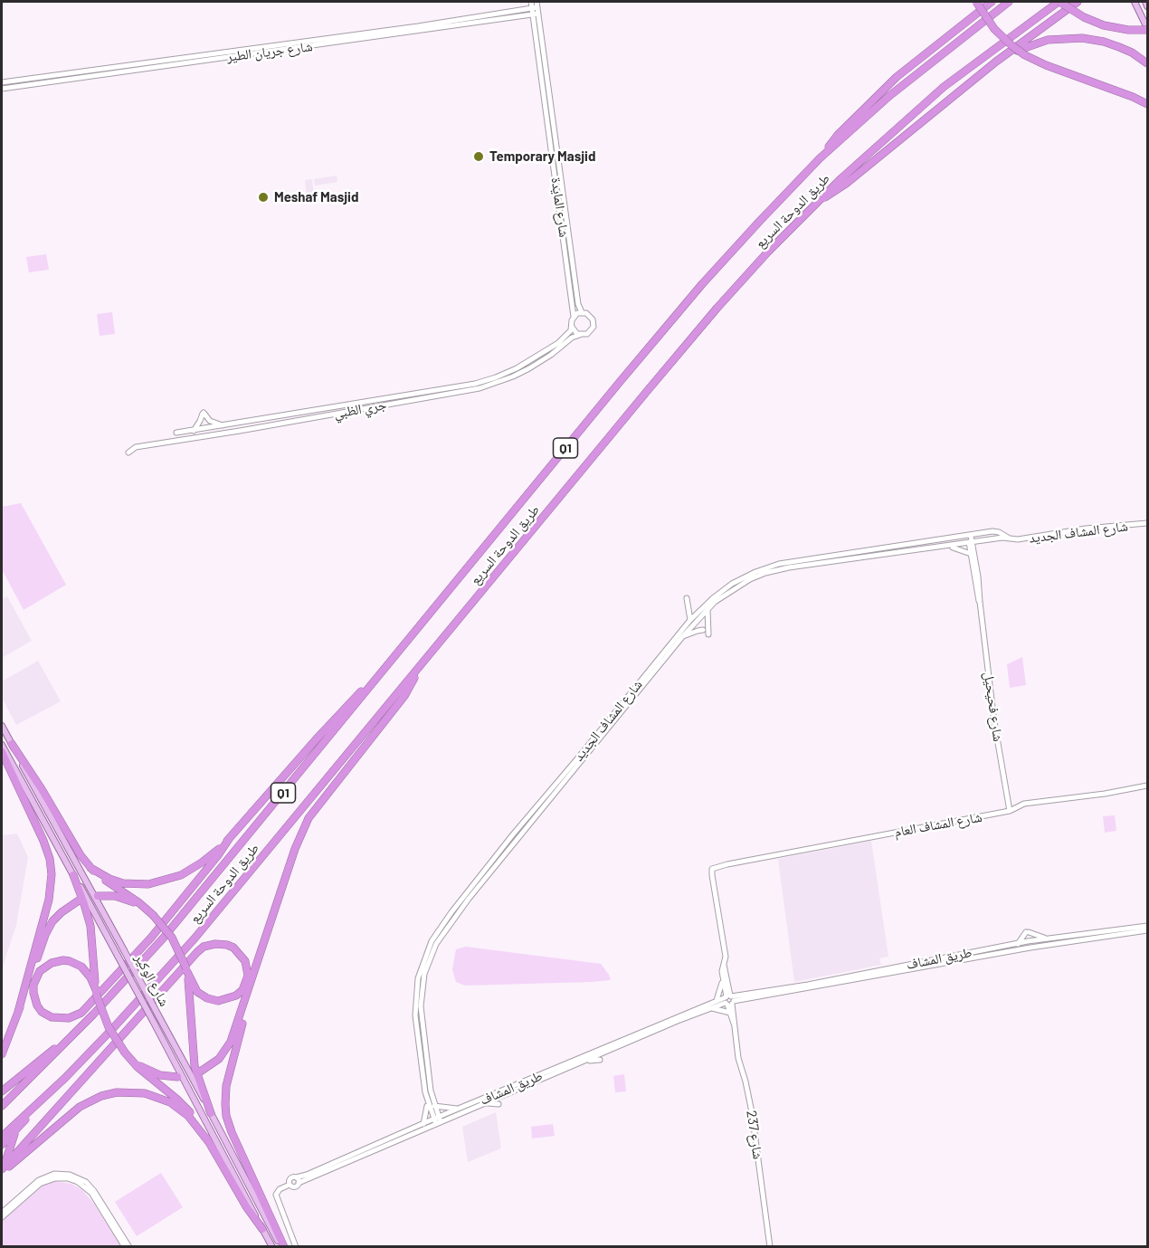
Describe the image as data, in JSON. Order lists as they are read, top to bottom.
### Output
{
  "streets": {
    "highway": ["طريق الدوحة السريع", "Q1"],
    "main road": ["شارع الوكير"],
    "street": [
      "شارع جريان الطير",
      "شارع المايدة",
      "جري الظبي",
      "شارع المشاف الجديد",
      "شارع فحيحيل",
      "شارع المشاف العام",
      "طريق المشاف",
      "شارع 237"
    ]
  },
  "crossings": [
    ["شارع جريان الطير", "شارع المايدة"],
    ["شارع المايدة", "جري الظبي"],
    ["شارع المشاف الجديد", "شارع فحيحيل"],
    ["شارع المشاف الجديد", "طريق المشاف"],
    ["شارع فحيحيل", "شارع المشاف العام"],
    ["شارع المشاف العام", "شارع 237"],
    ["طريق المشاف", "شارع 237"]
  ],
  "places": ["Temporary Masjid", "Meshaf Masjid"]
}
